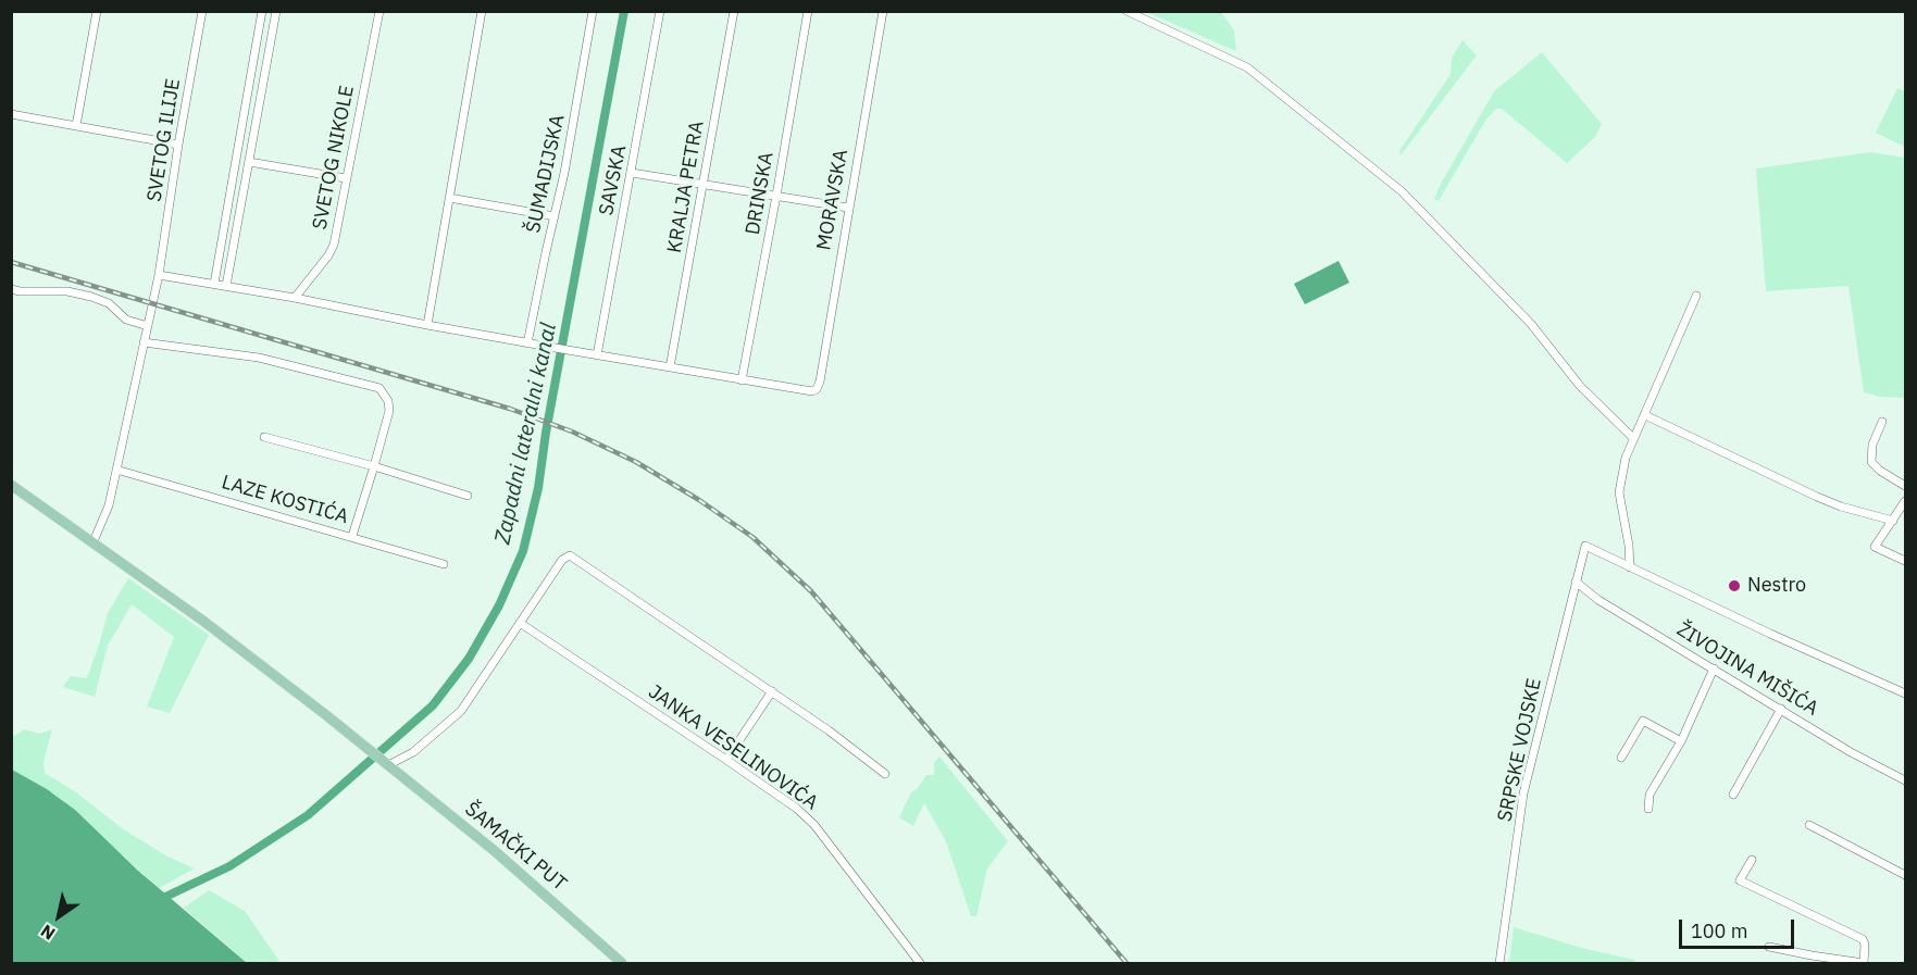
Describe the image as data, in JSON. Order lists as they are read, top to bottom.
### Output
{
  "streets": {
    "main road": ["ŠAMAČKI PUT"],
    "street": [
      "SVETOG ILIJE",
      "SVETOG NIKOLE",
      "ŠUMADIJSKA",
      "SAVSKA",
      "KRALJA PETRA",
      "DRINSKA",
      "MORAVSKA",
      "LAZE KOSTIĆA",
      "ŽIVOJINA MIŠIĆA",
      "JANKA VESELINOVIĆA",
      "SRPSKE VOJSKE"
    ]
  },
  "crossings": [
    ["SVETOG ILIJE", "LAZE KOSTIĆA"],
    ["SVETOG ILIJE", "ŠAMAČKI PUT"],
    ["DRINSKA", "MORAVSKA"],
    ["ŽIVOJINA MIŠIĆA", "SRPSKE VOJSKE"]
  ],
  "water": ["Zapadni lateralni kanal"],
  "places": ["Nestro"],
  "scale_bar": "100 m",
  "north": "bottom left"
}
